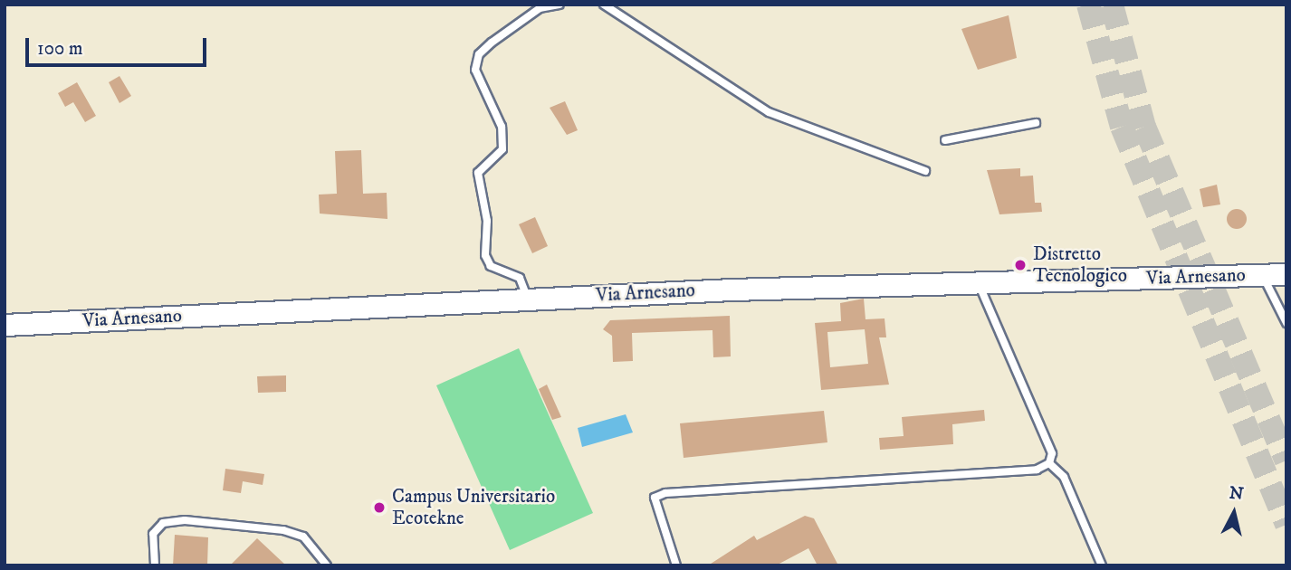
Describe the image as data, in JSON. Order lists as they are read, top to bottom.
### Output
{
  "streets": {
    "main road": ["Via Arnesano"]
  },
  "places": ["Distretto Tecnologico", "Campus Universitario Ecotekne"],
  "scale_bar": "100 m",
  "north": "top"
}
